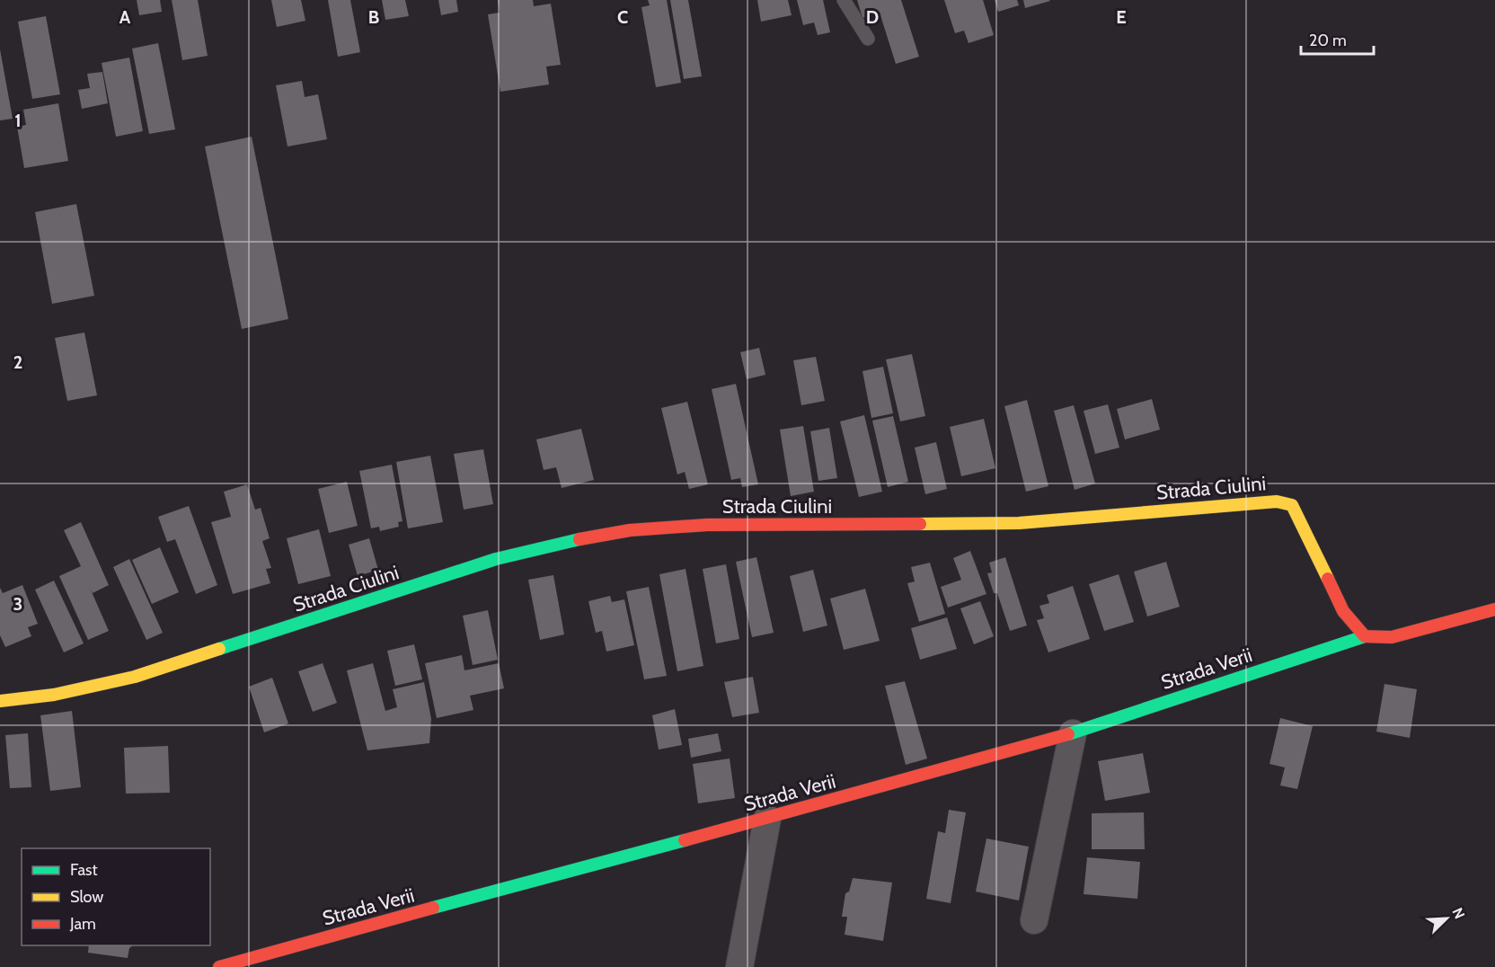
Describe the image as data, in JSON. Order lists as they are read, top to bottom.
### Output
{
  "streets": {
    "street": ["Strada Ciulini", "Strada Verii"]
  },
  "crossings": [
    ["Strada Ciulini", "Strada Verii"]
  ],
  "legend": ["Fast", "Slow", "Jam"],
  "scale_bar": "20 m",
  "north": "top right",
  "grid": {
    "columns": [
      "A",
      "B",
      "C",
      "D",
      "E"
    ],
    "rows": ["1", "2", "3"]
  }
}
